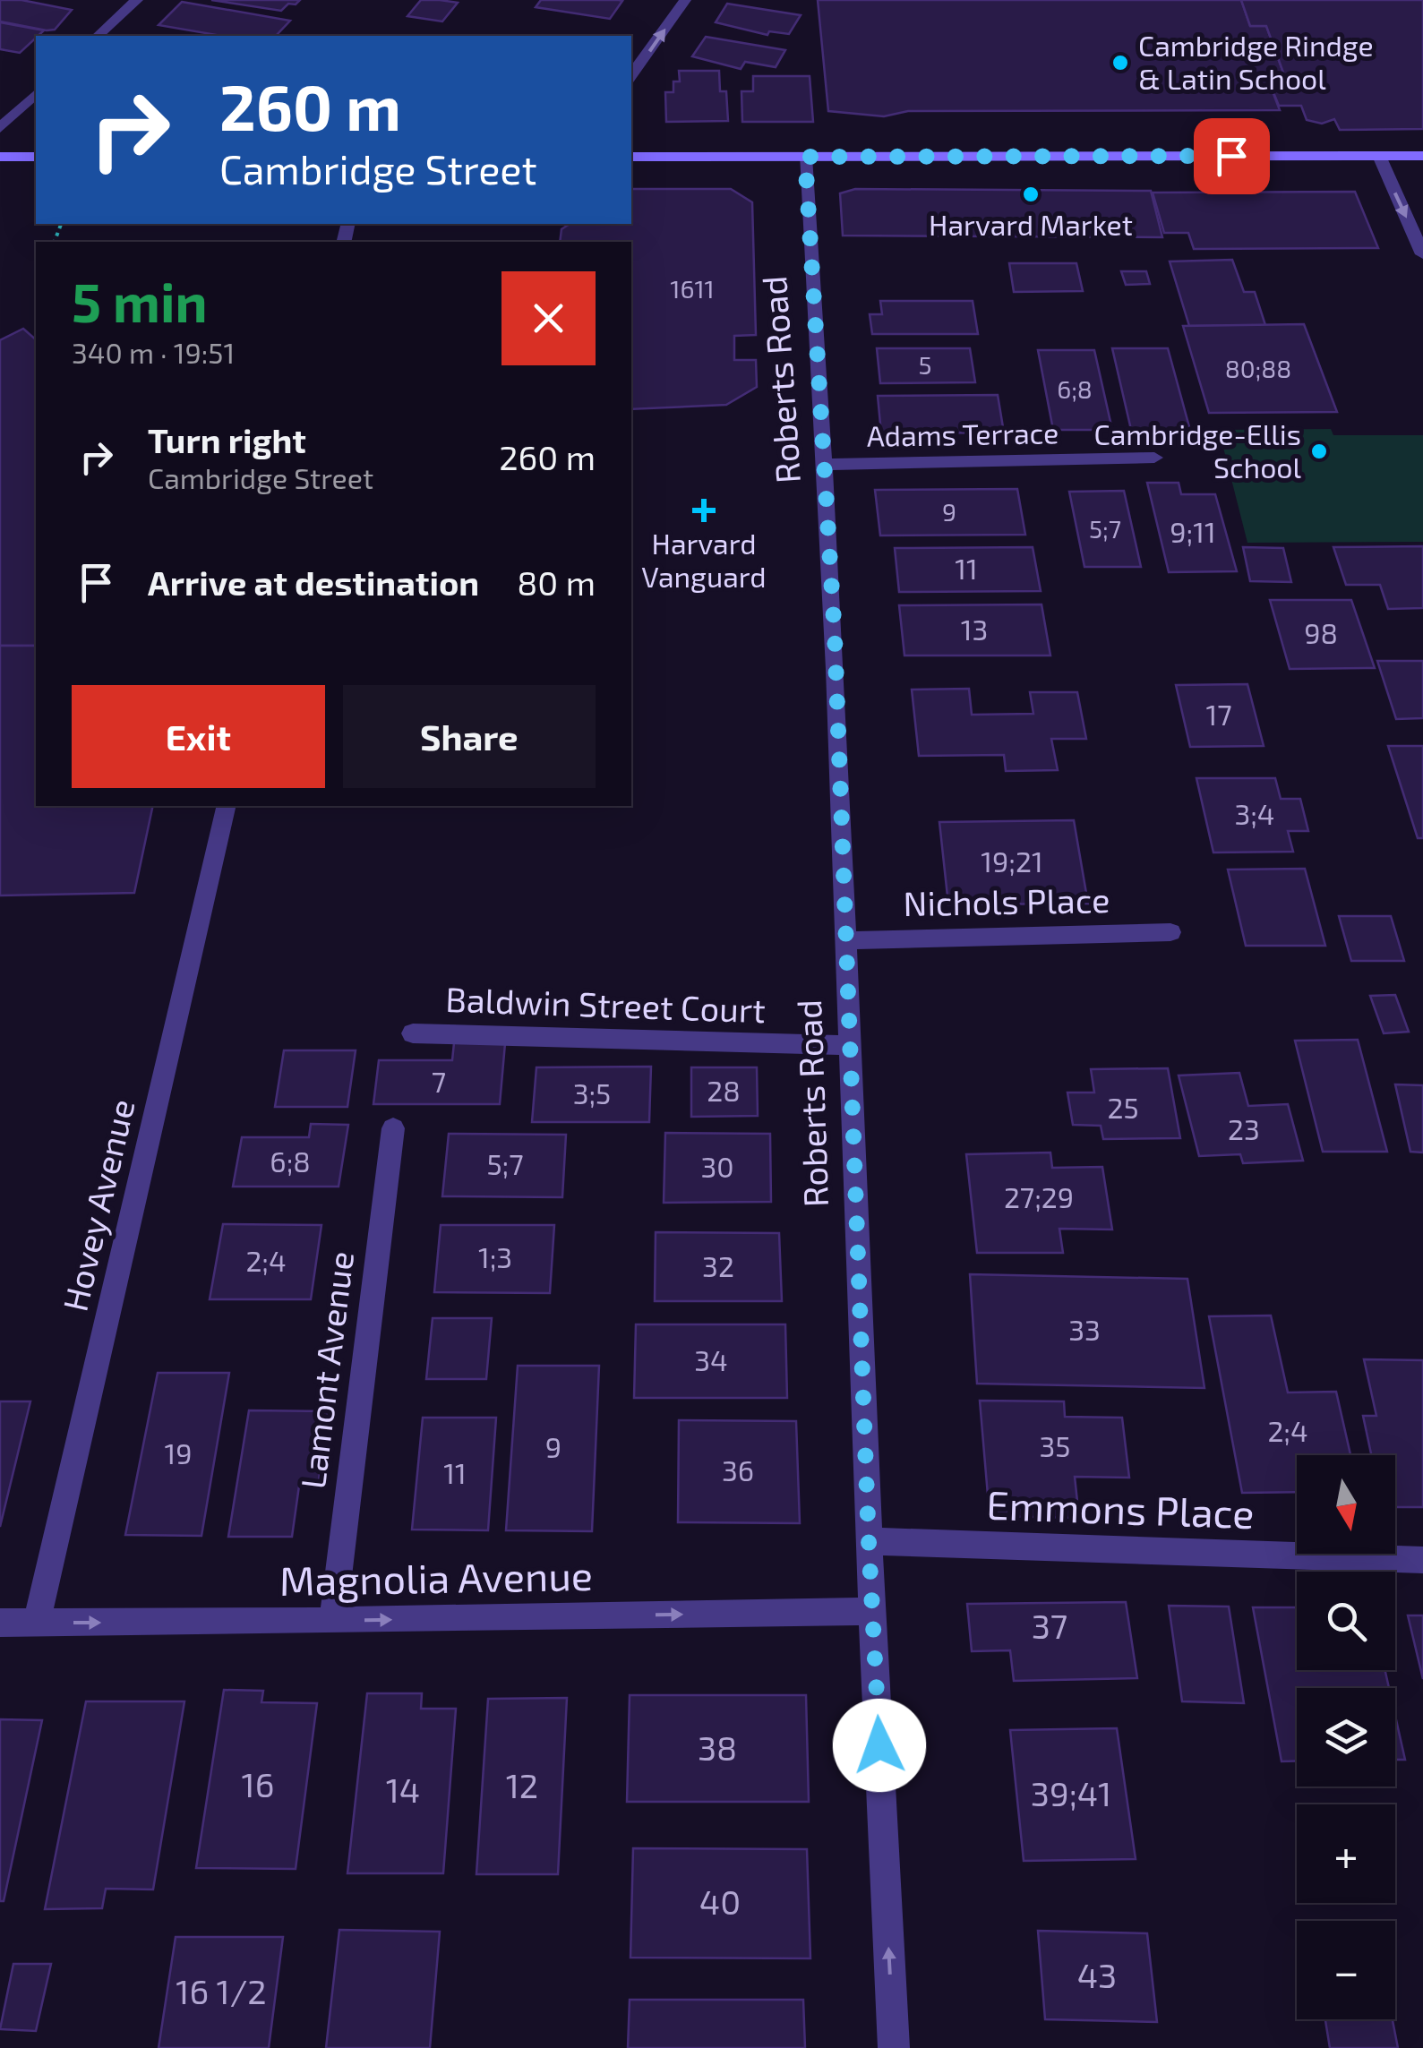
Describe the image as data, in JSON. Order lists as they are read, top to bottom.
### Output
{
  "streets": {
    "street": [
      "Roberts Road",
      "Adams Terrace",
      "Nichols Place",
      "Baldwin Street Court",
      "Hovey Avenue",
      "Lamont Avenue",
      "Emmons Place",
      "Magnolia Avenue"
    ]
  },
  "crossings": [
    ["Roberts Road", "Adams Terrace"],
    ["Roberts Road", "Nichols Place"],
    ["Roberts Road", "Baldwin Street Court"],
    ["Roberts Road", "Emmons Place"],
    ["Roberts Road", "Magnolia Avenue"],
    ["Hovey Avenue", "Magnolia Avenue"],
    ["Lamont Avenue", "Magnolia Avenue"]
  ],
  "one_way": ["Magnolia Avenue"],
  "places": {
    "other": ["Cambridge Rindge & Latin School", "Harvard Market", "Cambridge-Ellis School"],
    "health": ["Harvard Vanguard"]
  },
  "house_numbers": [
    "1611",
    "5",
    "80;88",
    "6;8",
    "9",
    "5;7",
    "9;11",
    "11",
    "13",
    "98",
    "17",
    "3;4",
    "19;21",
    "7",
    "28",
    "3;5",
    "25",
    "23",
    "6;8",
    "5;7",
    "30",
    "27;29",
    "1;3",
    "2;4",
    "32",
    "33",
    "34",
    "2;4",
    "35",
    "9",
    "19",
    "36",
    "11",
    "37",
    "38",
    "16",
    "12",
    "14",
    "39;41",
    "40",
    "43",
    "16 1/2"
  ],
  "north": "bottom",
  "page": {
    "turn": ["260 m", "Cambridge Street"],
    "heading": ["5 min", "340 m · 19:51"],
    "list": [
      {
        "name": "Turn right",
        "note": "Cambridge Street",
        "value": "260 m"
      },
      {
        "name": "Arrive at destination",
        "value": "80 m"
      }
    ],
    "buttons": ["Exit", "Share"],
    "map_buttons": ["+", "−"]
  }
}
